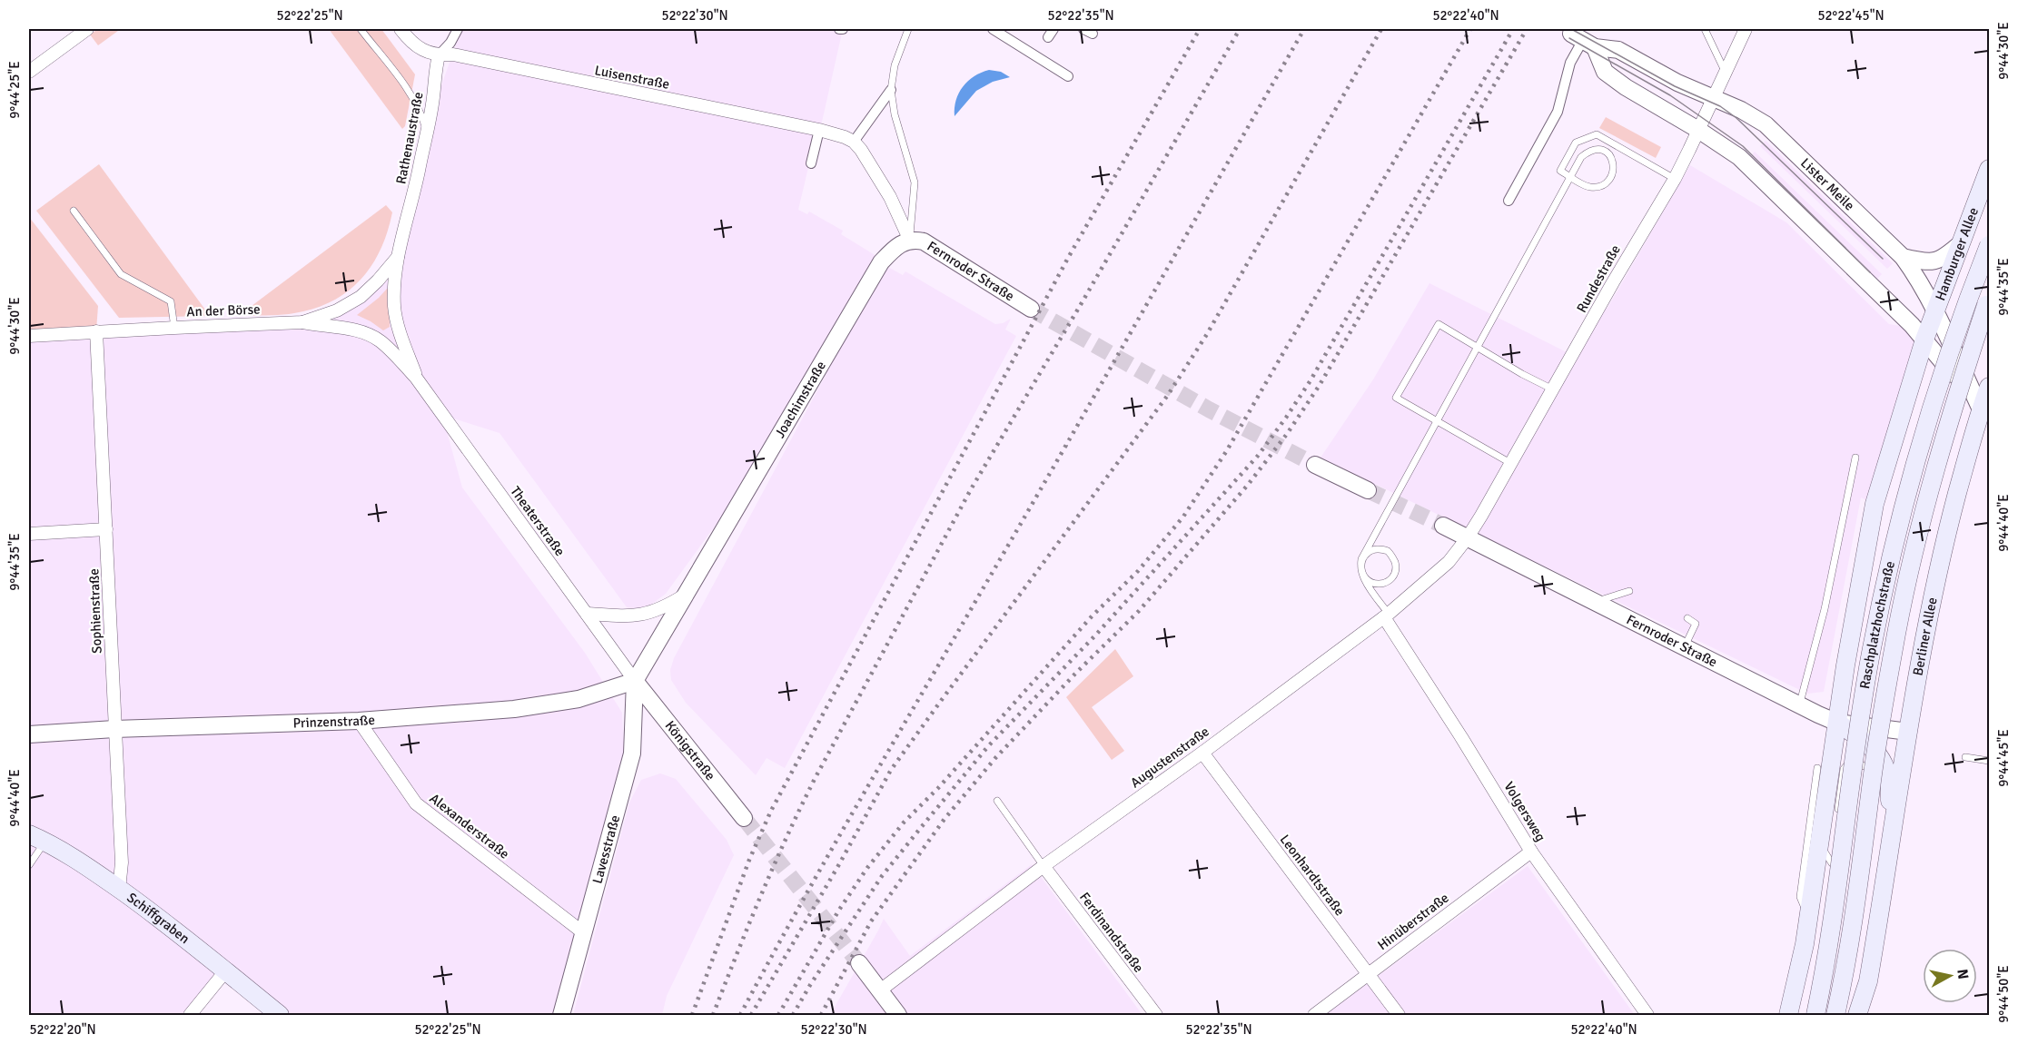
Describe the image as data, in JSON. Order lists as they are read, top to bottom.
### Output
{
  "streets": {
    "main road": [
      "Hamburger Allee",
      "Raschplatzhochstraße",
      "Berliner Allee",
      "Schiffgraben"
    ],
    "street": [
      "Luisenstraße",
      "Rathenaustraße",
      "Lister Meile",
      "Fernroder Straße",
      "Rundestraße",
      "An der Börse",
      "Joachimstraße",
      "Theaterstraße",
      "Sophienstraße",
      "Prinzenstraße",
      "Königstraße",
      "Augustenstraße",
      "Volgersweg",
      "Alexanderstraße",
      "Lavesstraße",
      "Leonhardtstraße",
      "Hinüberstraße",
      "Ferdinandstraße"
    ]
  },
  "crossings": [
    ["Luisenstraße", "Rathenaustraße"],
    ["Rathenaustraße", "An der Börse"],
    ["Rathenaustraße", "Theaterstraße"],
    ["Lister Meile", "Hamburger Allee"],
    ["Lister Meile", "Rundestraße"],
    ["Lister Meile", "Berliner Allee"],
    ["Fernroder Straße", "Rundestraße"],
    ["Fernroder Straße", "Joachimstraße"],
    ["Fernroder Straße", "Berliner Allee"],
    ["Fernroder Straße", "Augustenstraße"],
    ["Rundestraße", "Augustenstraße"],
    ["An der Börse", "Theaterstraße"],
    ["An der Börse", "Sophienstraße"],
    ["Joachimstraße", "Theaterstraße"],
    ["Joachimstraße", "Prinzenstraße"],
    ["Joachimstraße", "Königstraße"],
    ["Joachimstraße", "Lavesstraße"],
    ["Theaterstraße", "Prinzenstraße"],
    ["Theaterstraße", "Königstraße"],
    ["Theaterstraße", "Lavesstraße"],
    ["Sophienstraße", "Prinzenstraße"],
    ["Sophienstraße", "Schiffgraben"],
    ["Prinzenstraße", "Königstraße"],
    ["Prinzenstraße", "Alexanderstraße"],
    ["Prinzenstraße", "Lavesstraße"],
    ["Königstraße", "Lavesstraße"],
    ["Augustenstraße", "Volgersweg"],
    ["Augustenstraße", "Leonhardtstraße"],
    ["Augustenstraße", "Ferdinandstraße"],
    ["Volgersweg", "Hinüberstraße"],
    ["Alexanderstraße", "Lavesstraße"],
    ["Leonhardtstraße", "Hinüberstraße"]
  ],
  "north": "right",
  "coordinates": [
    "52°22'25\"N",
    "52°22'30\"N",
    "52°22'35\"N",
    "52°22'40\"N",
    "52°22'45\"N",
    "9°44'30\"E",
    "9°44'25\"E",
    "9°44'35\"E",
    "9°44'40\"E",
    "9°44'45\"E",
    "9°44'50\"E",
    "52°22'20\"N"
  ]
}
